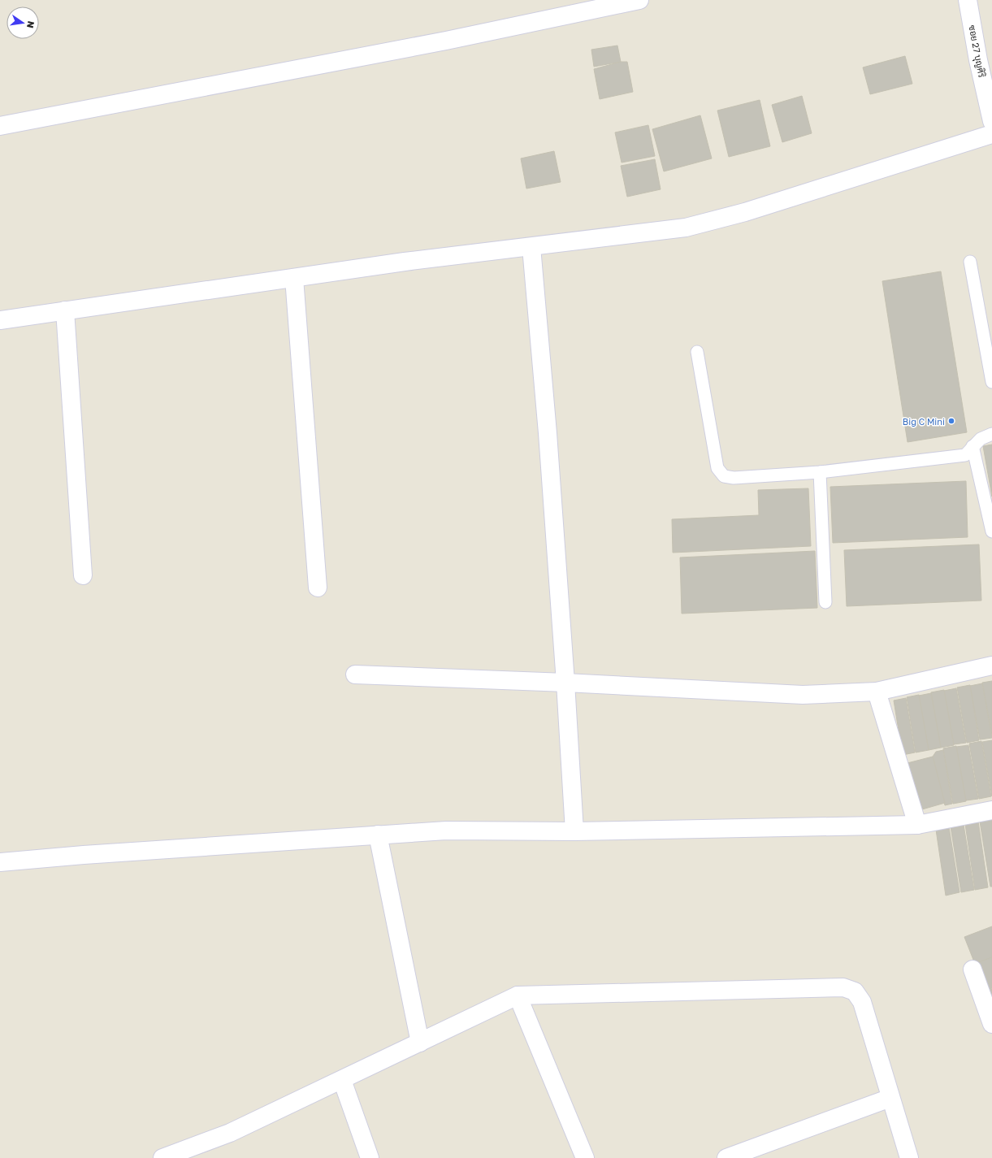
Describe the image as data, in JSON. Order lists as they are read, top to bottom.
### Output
{
  "streets": {
    "street": ["ซอย 27 บุญศิริ"]
  },
  "places": ["Big C Mini"],
  "north": "right"
}
